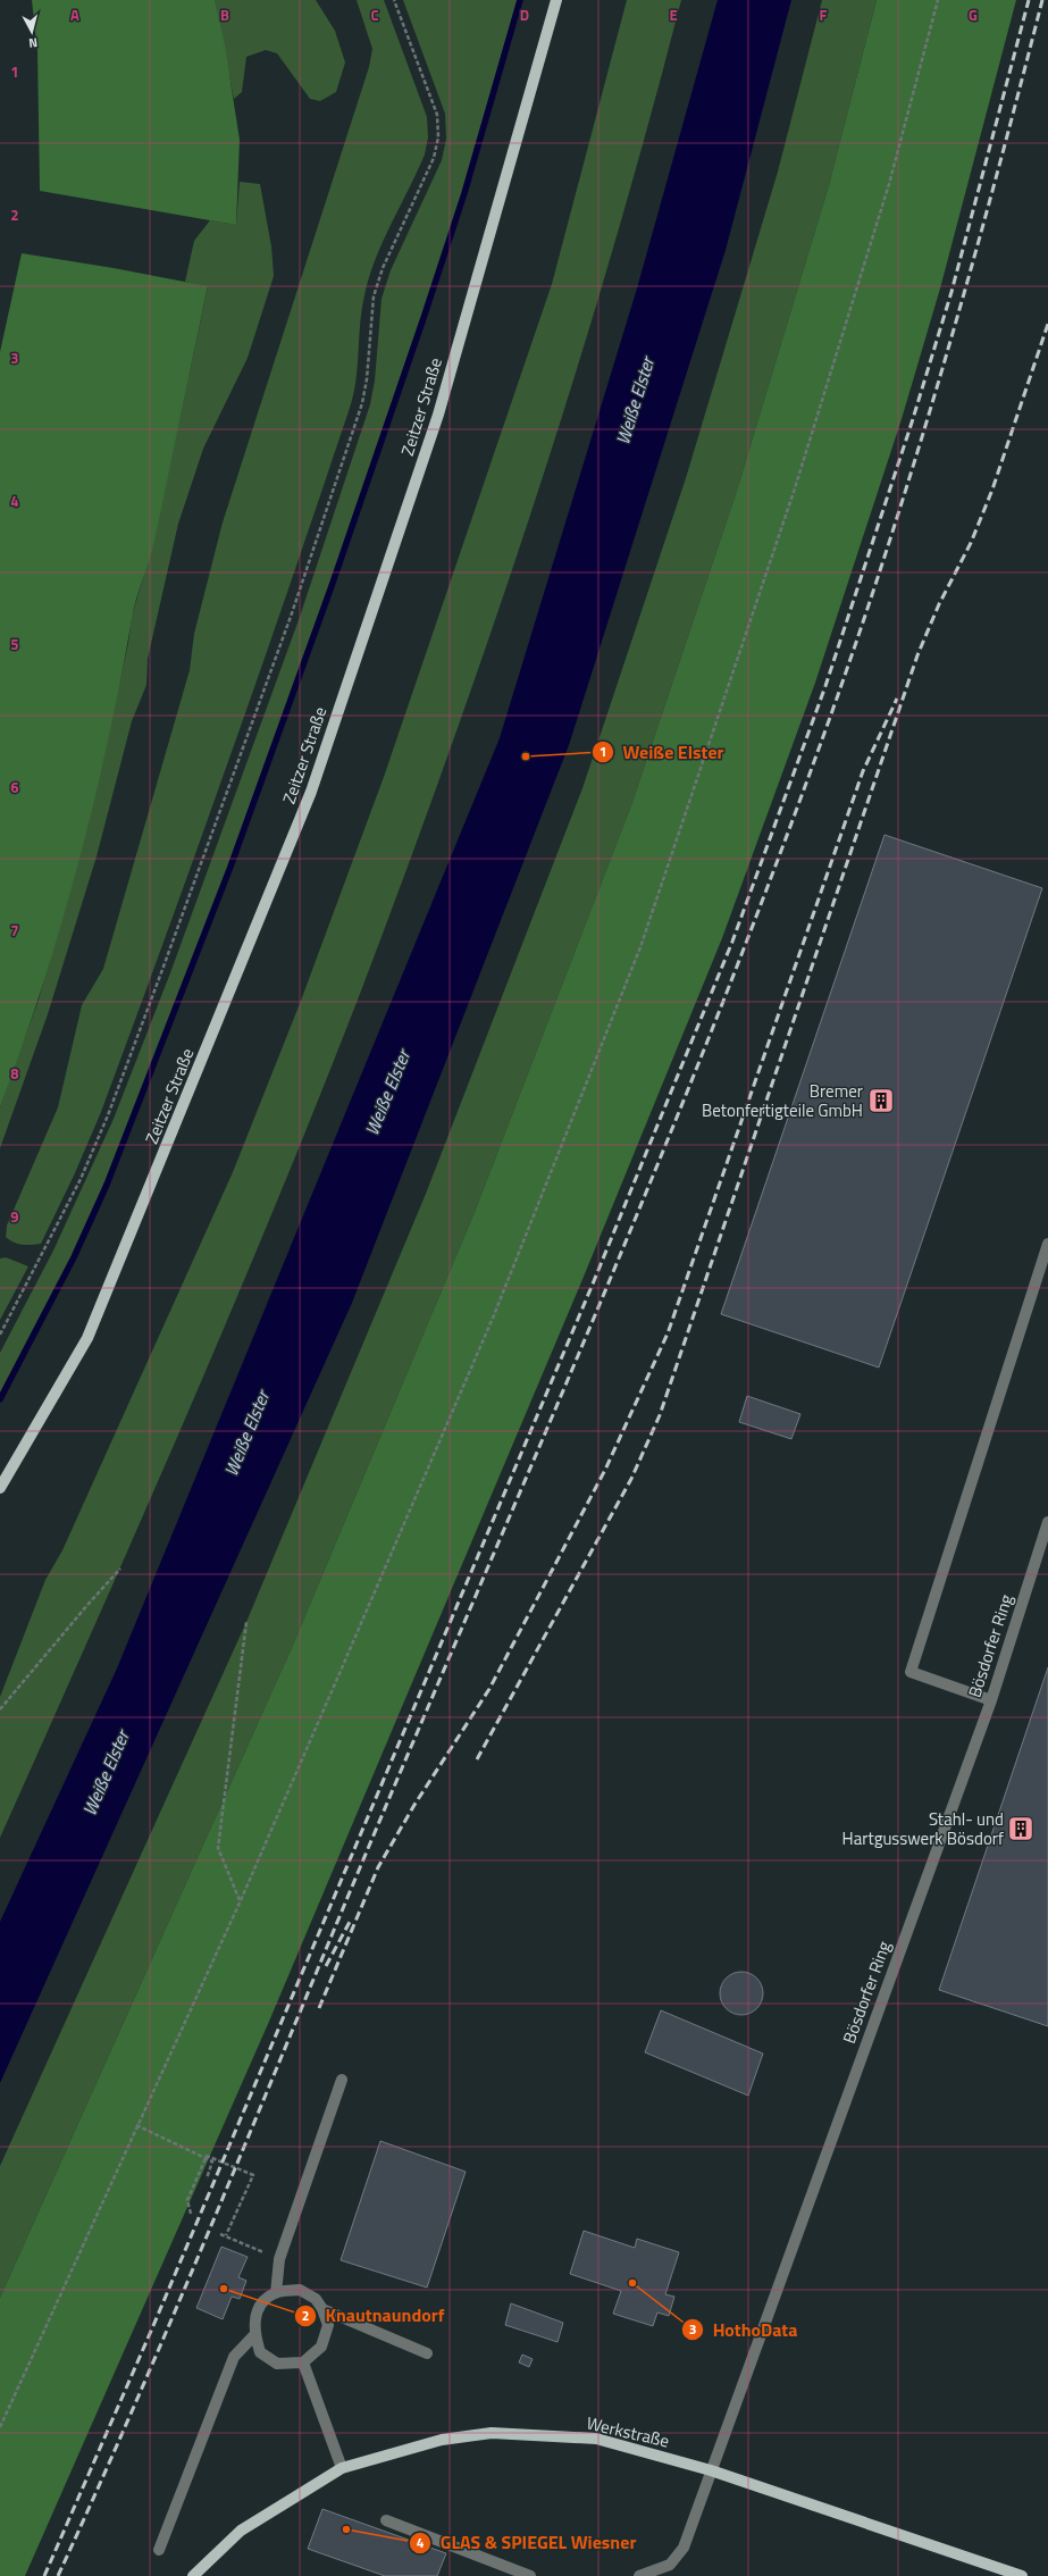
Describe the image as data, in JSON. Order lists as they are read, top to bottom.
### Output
{
  "streets": {
    "main road": ["Zeitzer Straße", "Werkstraße"],
    "street": ["Bösdorfer Ring"]
  },
  "crossings": [
    ["Bösdorfer Ring", "Werkstraße"]
  ],
  "water": ["Weiße Elster"],
  "places": {
    "other": [
      "Weiße Elster",
      "HothoData",
      "Knautnaundorf",
      "GLAS & SPIEGEL Wiesner"
    ],
    "building": ["Bremer Betonfertigteile GmbH", "Stahl- und Hartgusswerk Bösdorf"]
  },
  "north": "bottom",
  "grid": {
    "columns": [
      "A",
      "B",
      "C",
      "D",
      "E",
      "F",
      "G"
    ],
    "rows": [
      "1",
      "2",
      "3",
      "4",
      "5",
      "6",
      "7",
      "8",
      "9"
    ]
  }
}
